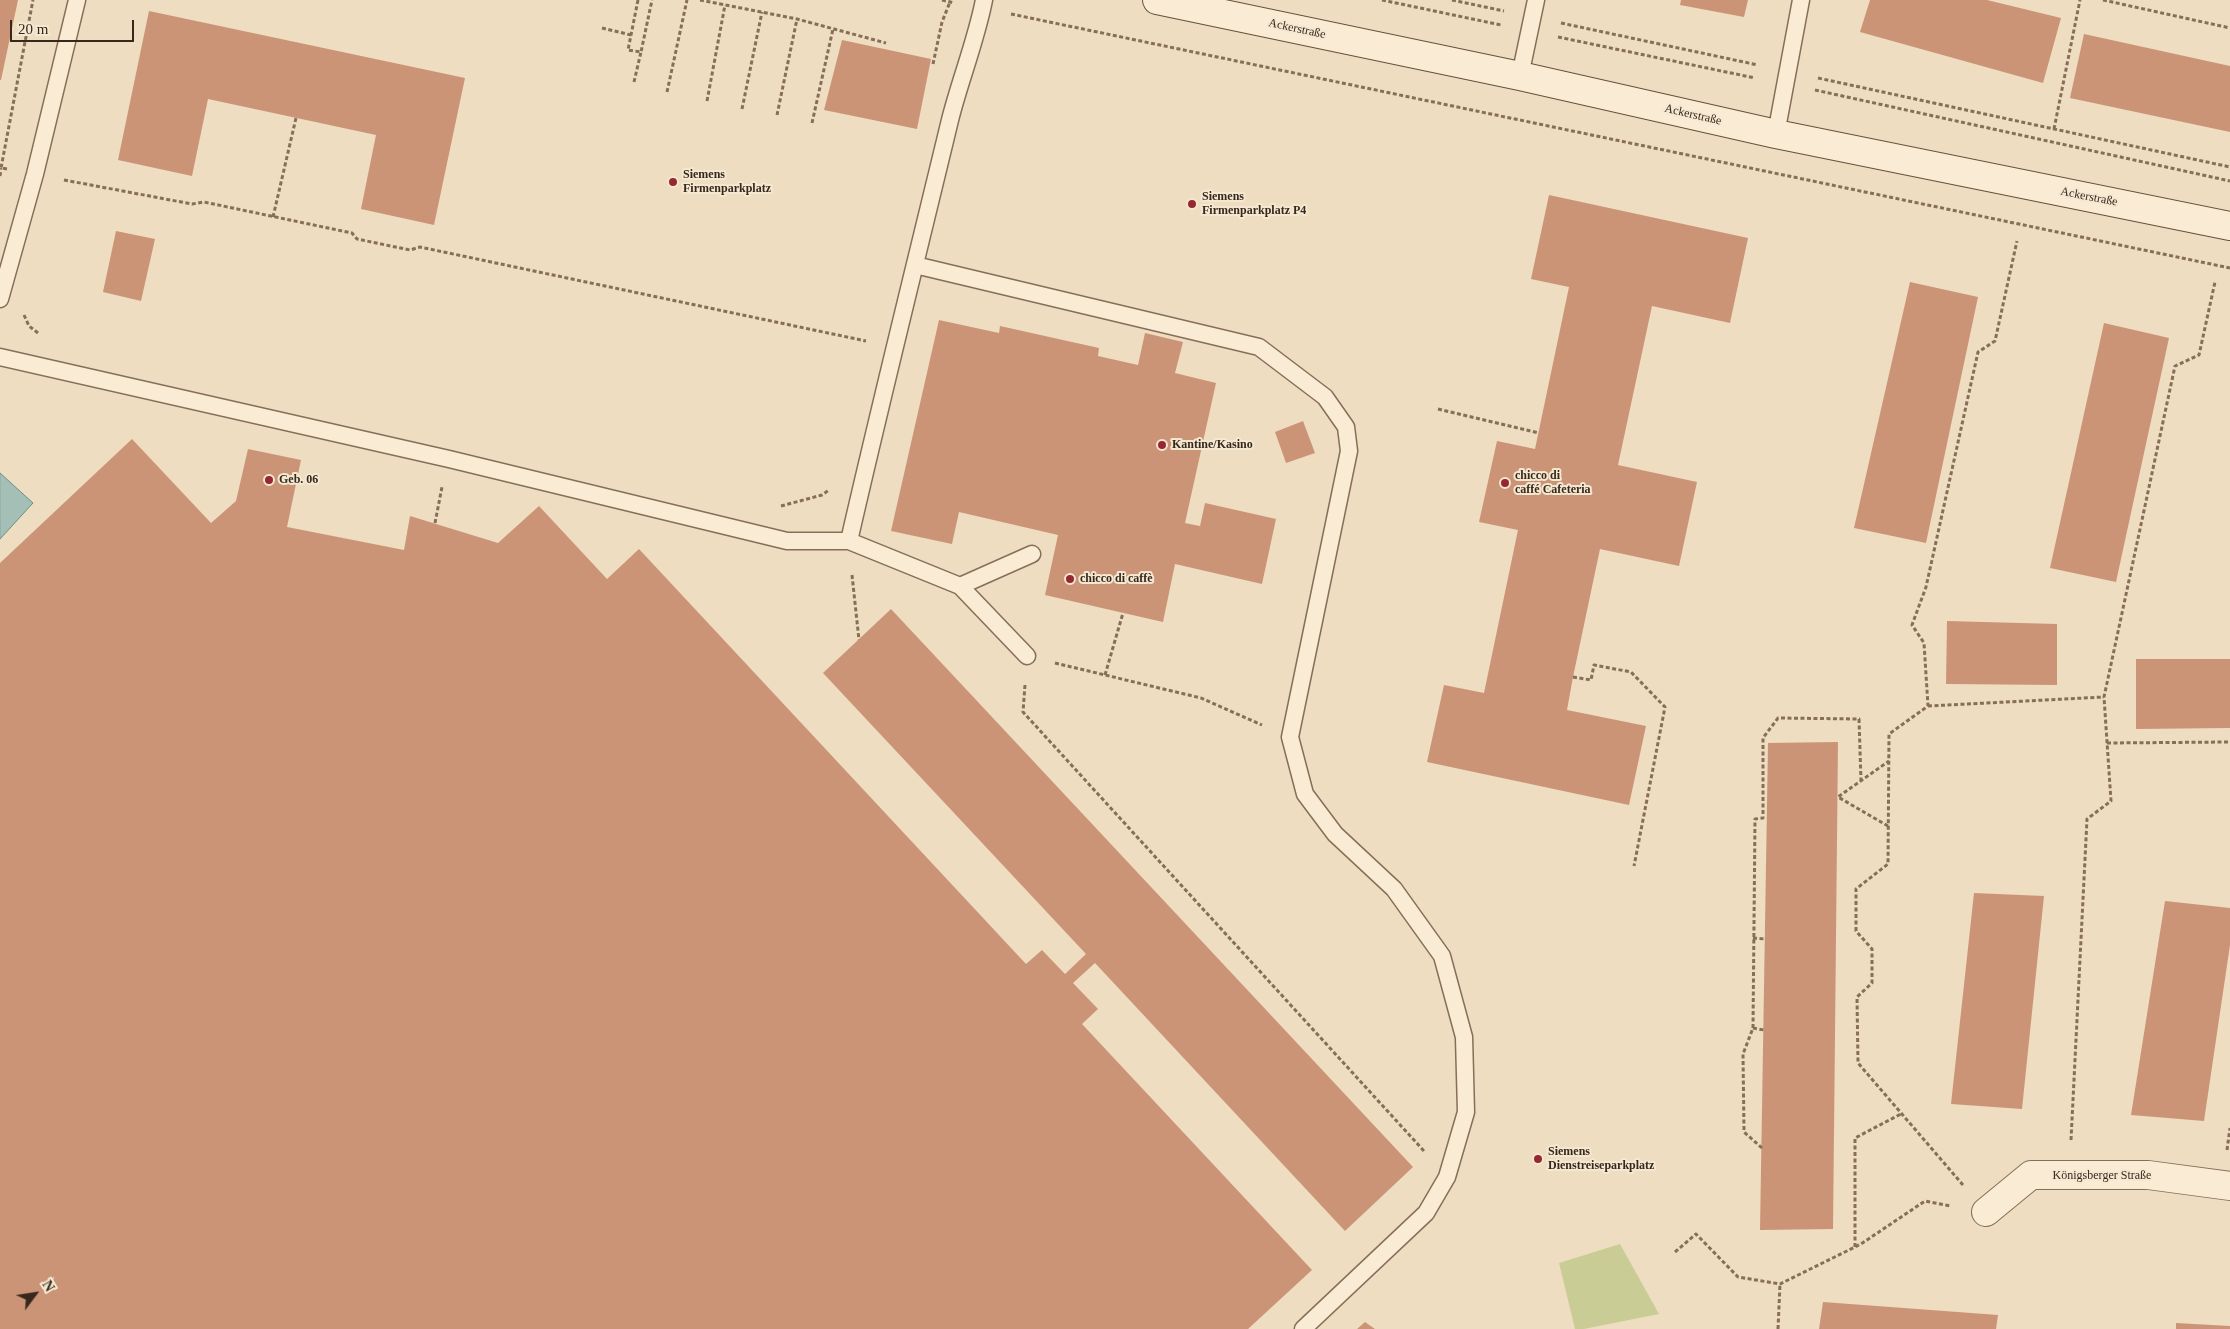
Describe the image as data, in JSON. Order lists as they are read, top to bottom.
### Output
{
  "streets": {
    "street": ["Ackerstraße", "Königsberger Straße"]
  },
  "places": [
    "Siemens Firmenparkplatz",
    "Siemens Firmenparkplatz P4",
    "Kantine/Kasino",
    "Geb. 06",
    "chicco di caffé Cafeteria",
    "chicco di caffè",
    "Siemens Dienstreiseparkplatz"
  ],
  "scale_bar": "20 m",
  "north": "top right"
}
